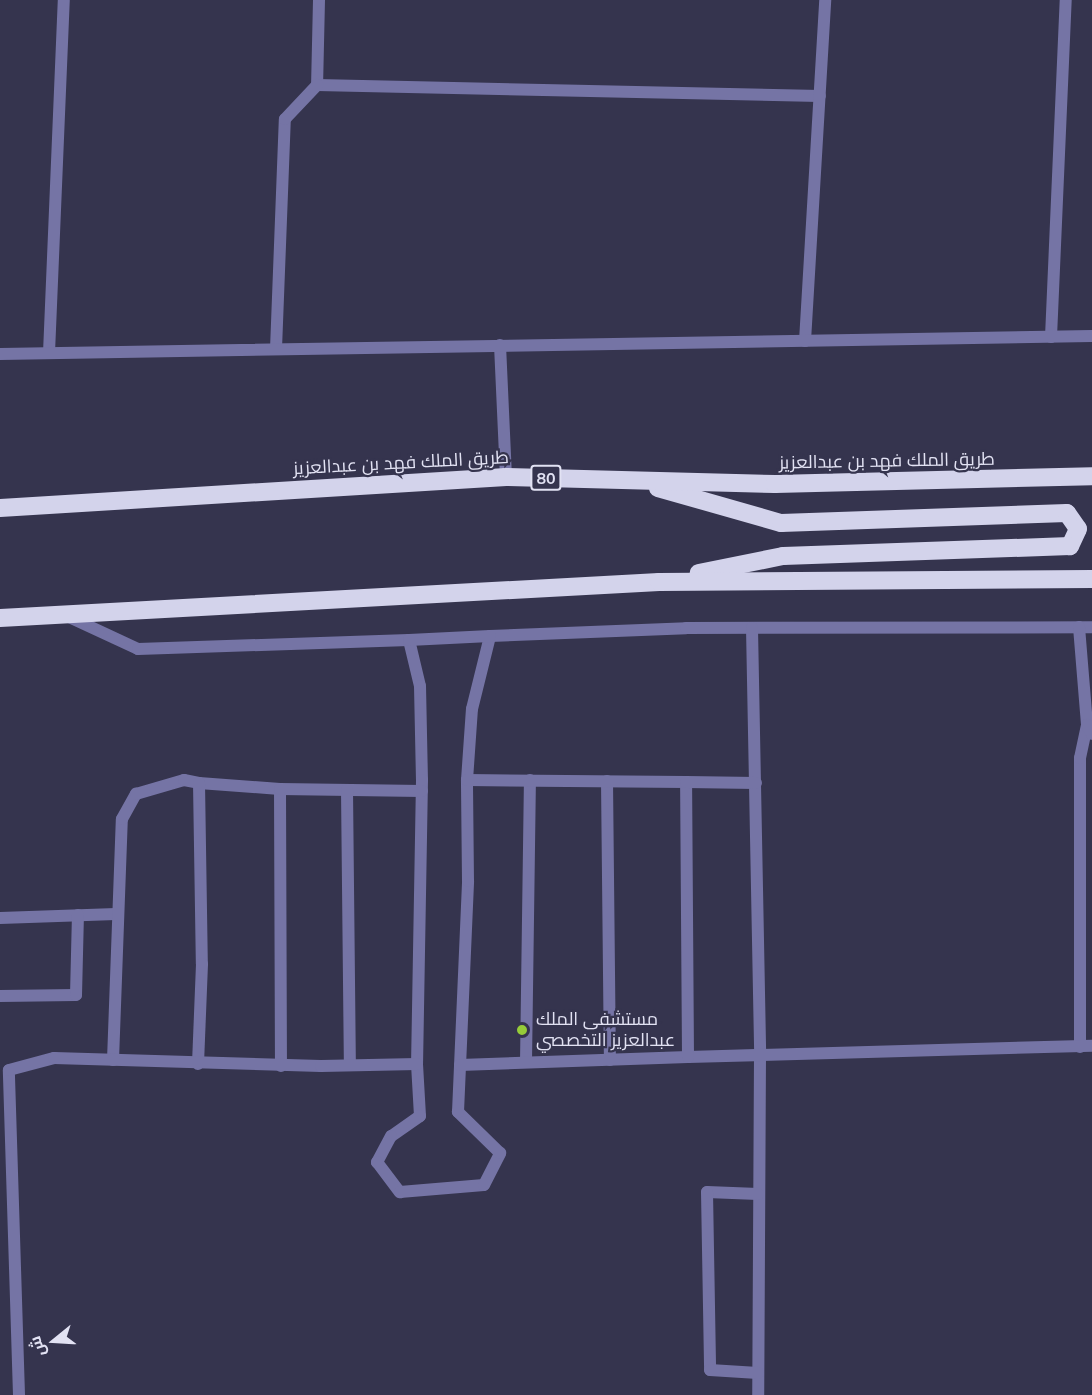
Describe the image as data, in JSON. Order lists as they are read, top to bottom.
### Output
{
  "streets": {
    "highway": ["طريق الملك فهد بن عبدالعزيز", "80"]
  },
  "places": ["مستشفى الملك عبدالعزيز التخصصي"],
  "north": "left"
}
